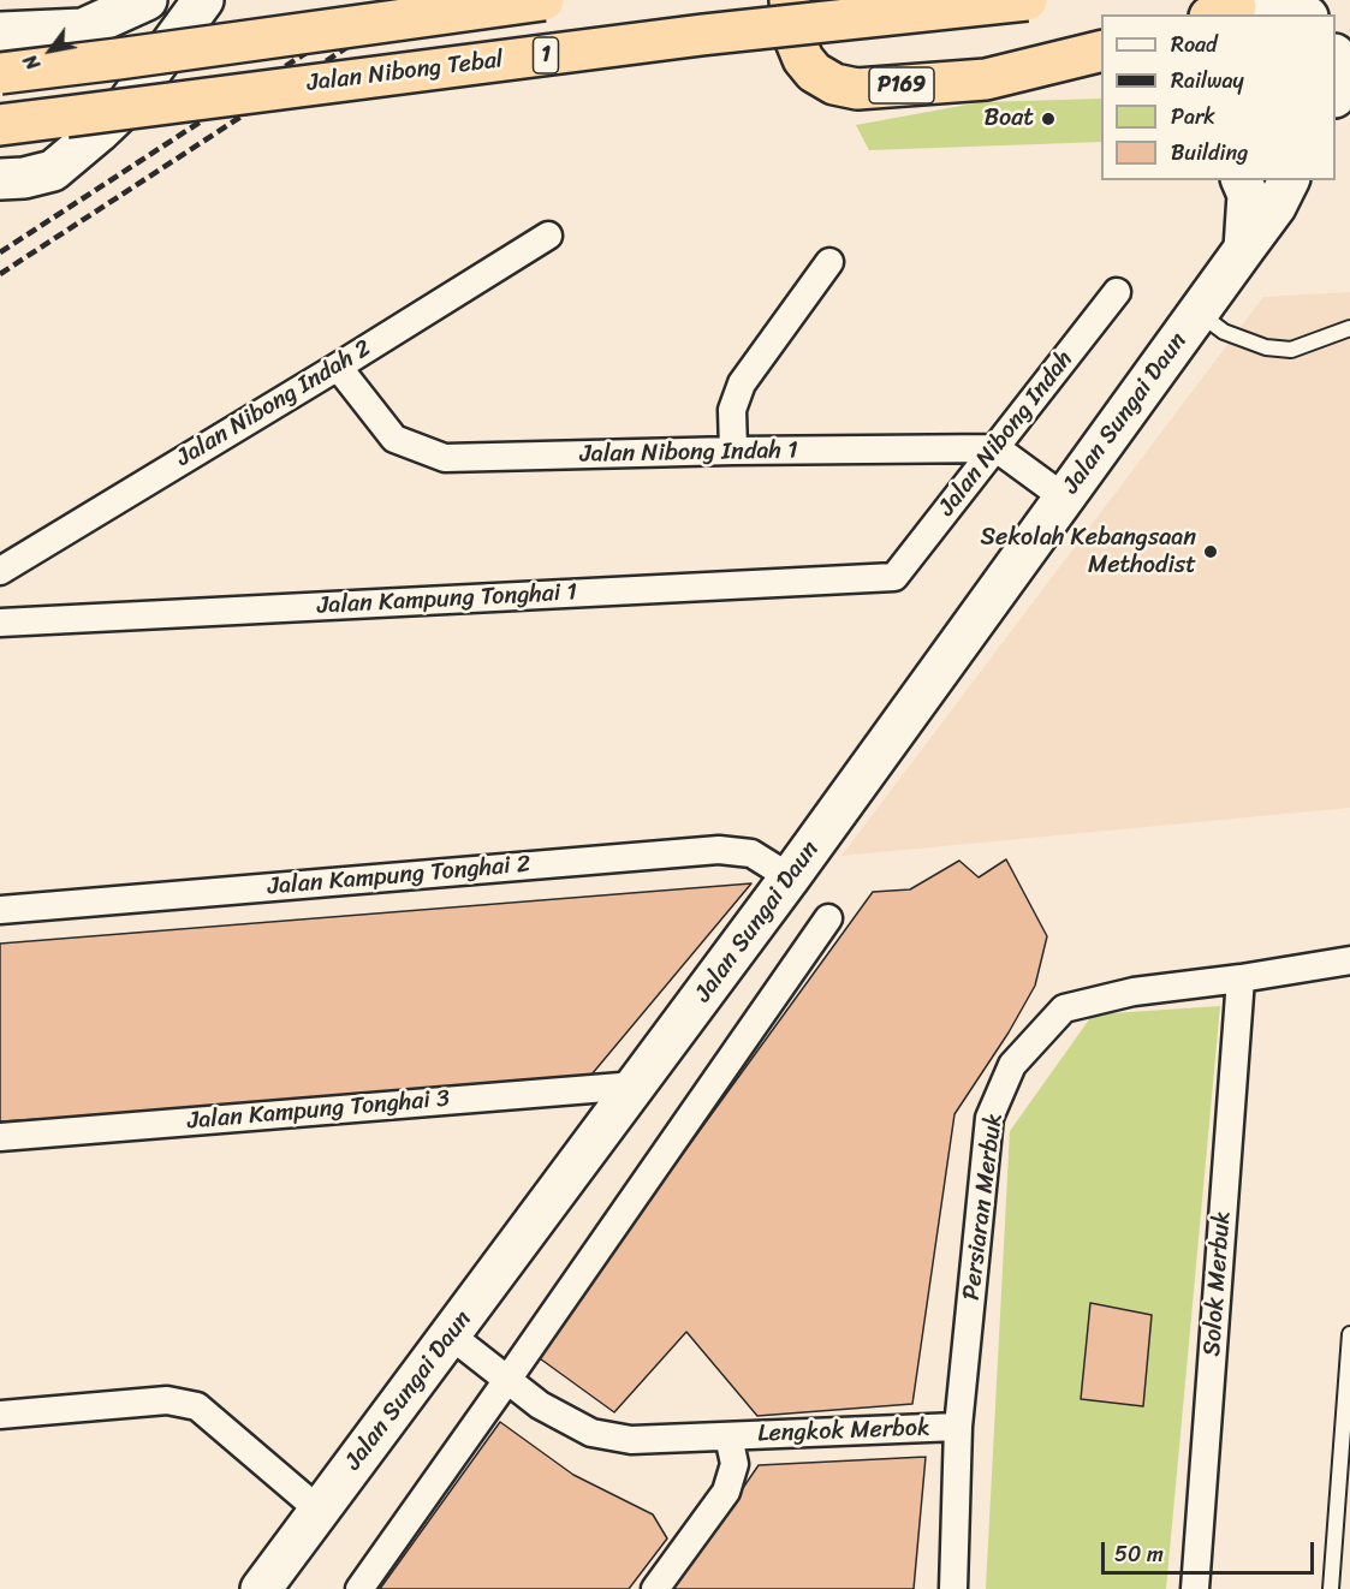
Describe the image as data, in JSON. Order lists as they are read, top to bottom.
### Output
{
  "streets": {
    "highway": ["1", "Jalan Nibong Tebal", "P169"],
    "street": [
      "Jalan Nibong Indah 2",
      "Jalan Sungai Daun",
      "Jalan Nibong Indah",
      "Jalan Nibong Indah 1",
      "Jalan Kampung Tonghai 1",
      "Jalan Kampung Tonghai 2",
      "Jalan Kampung Tonghai 3",
      "Persiaran Merbuk",
      "Solok Merbuk",
      "Lengkok Merbok"
    ]
  },
  "crossings": [
    ["Jalan Nibong Indah 2", "Jalan Nibong Indah 1"],
    ["Jalan Sungai Daun", "Jalan Kampung Tonghai 2"],
    ["Jalan Sungai Daun", "Jalan Kampung Tonghai 3"],
    ["Jalan Sungai Daun", "Lengkok Merbok"],
    ["Jalan Nibong Indah", "Jalan Nibong Indah 1"],
    ["Jalan Nibong Indah", "Jalan Kampung Tonghai 1"],
    ["Persiaran Merbuk", "Solok Merbuk"],
    ["Persiaran Merbuk", "Lengkok Merbok"]
  ],
  "places": ["Boat", "Sekolah Kebangsaan Methodist"],
  "legend": [
    "Road",
    "Railway",
    "Park",
    "Building"
  ],
  "scale_bar": "50 m",
  "north": "bottom left"
}
